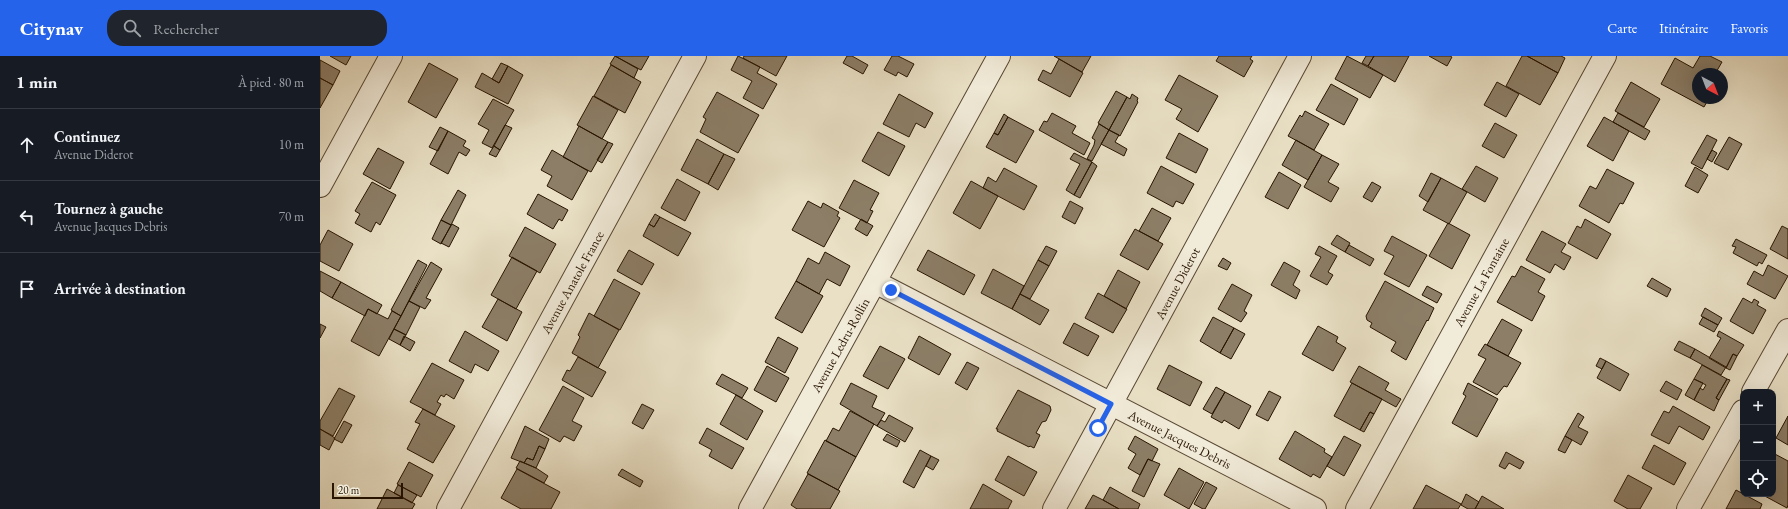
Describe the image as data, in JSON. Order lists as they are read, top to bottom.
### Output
{
  "streets": {
    "street": [
      "Avenue Anatole France",
      "Avenue La Fontaine",
      "Avenue Diderot",
      "Avenue Ledru-Rollin",
      "Avenue Jacques Debris"
    ]
  },
  "crossings": [
    ["Avenue Diderot", "Avenue Jacques Debris"],
    ["Avenue Ledru-Rollin", "Avenue Jacques Debris"]
  ],
  "scale_bar": "20 m",
  "north": "bottom right",
  "page": {
    "header": "Citynav",
    "search": "Rechercher",
    "nav": ["Carte", "Itinéraire", "Favoris"],
    "heading": ["1 min", "À pied · 80 m"],
    "list": [
      ["Continuez", "Avenue Diderot", "10 m"],
      ["Tournez à gauche", "Avenue Jacques Debris", "70 m"],
      "Arrivée à destination"
    ],
    "map_buttons": ["+", "−"],
    "scale": "20 m"
  }
}
